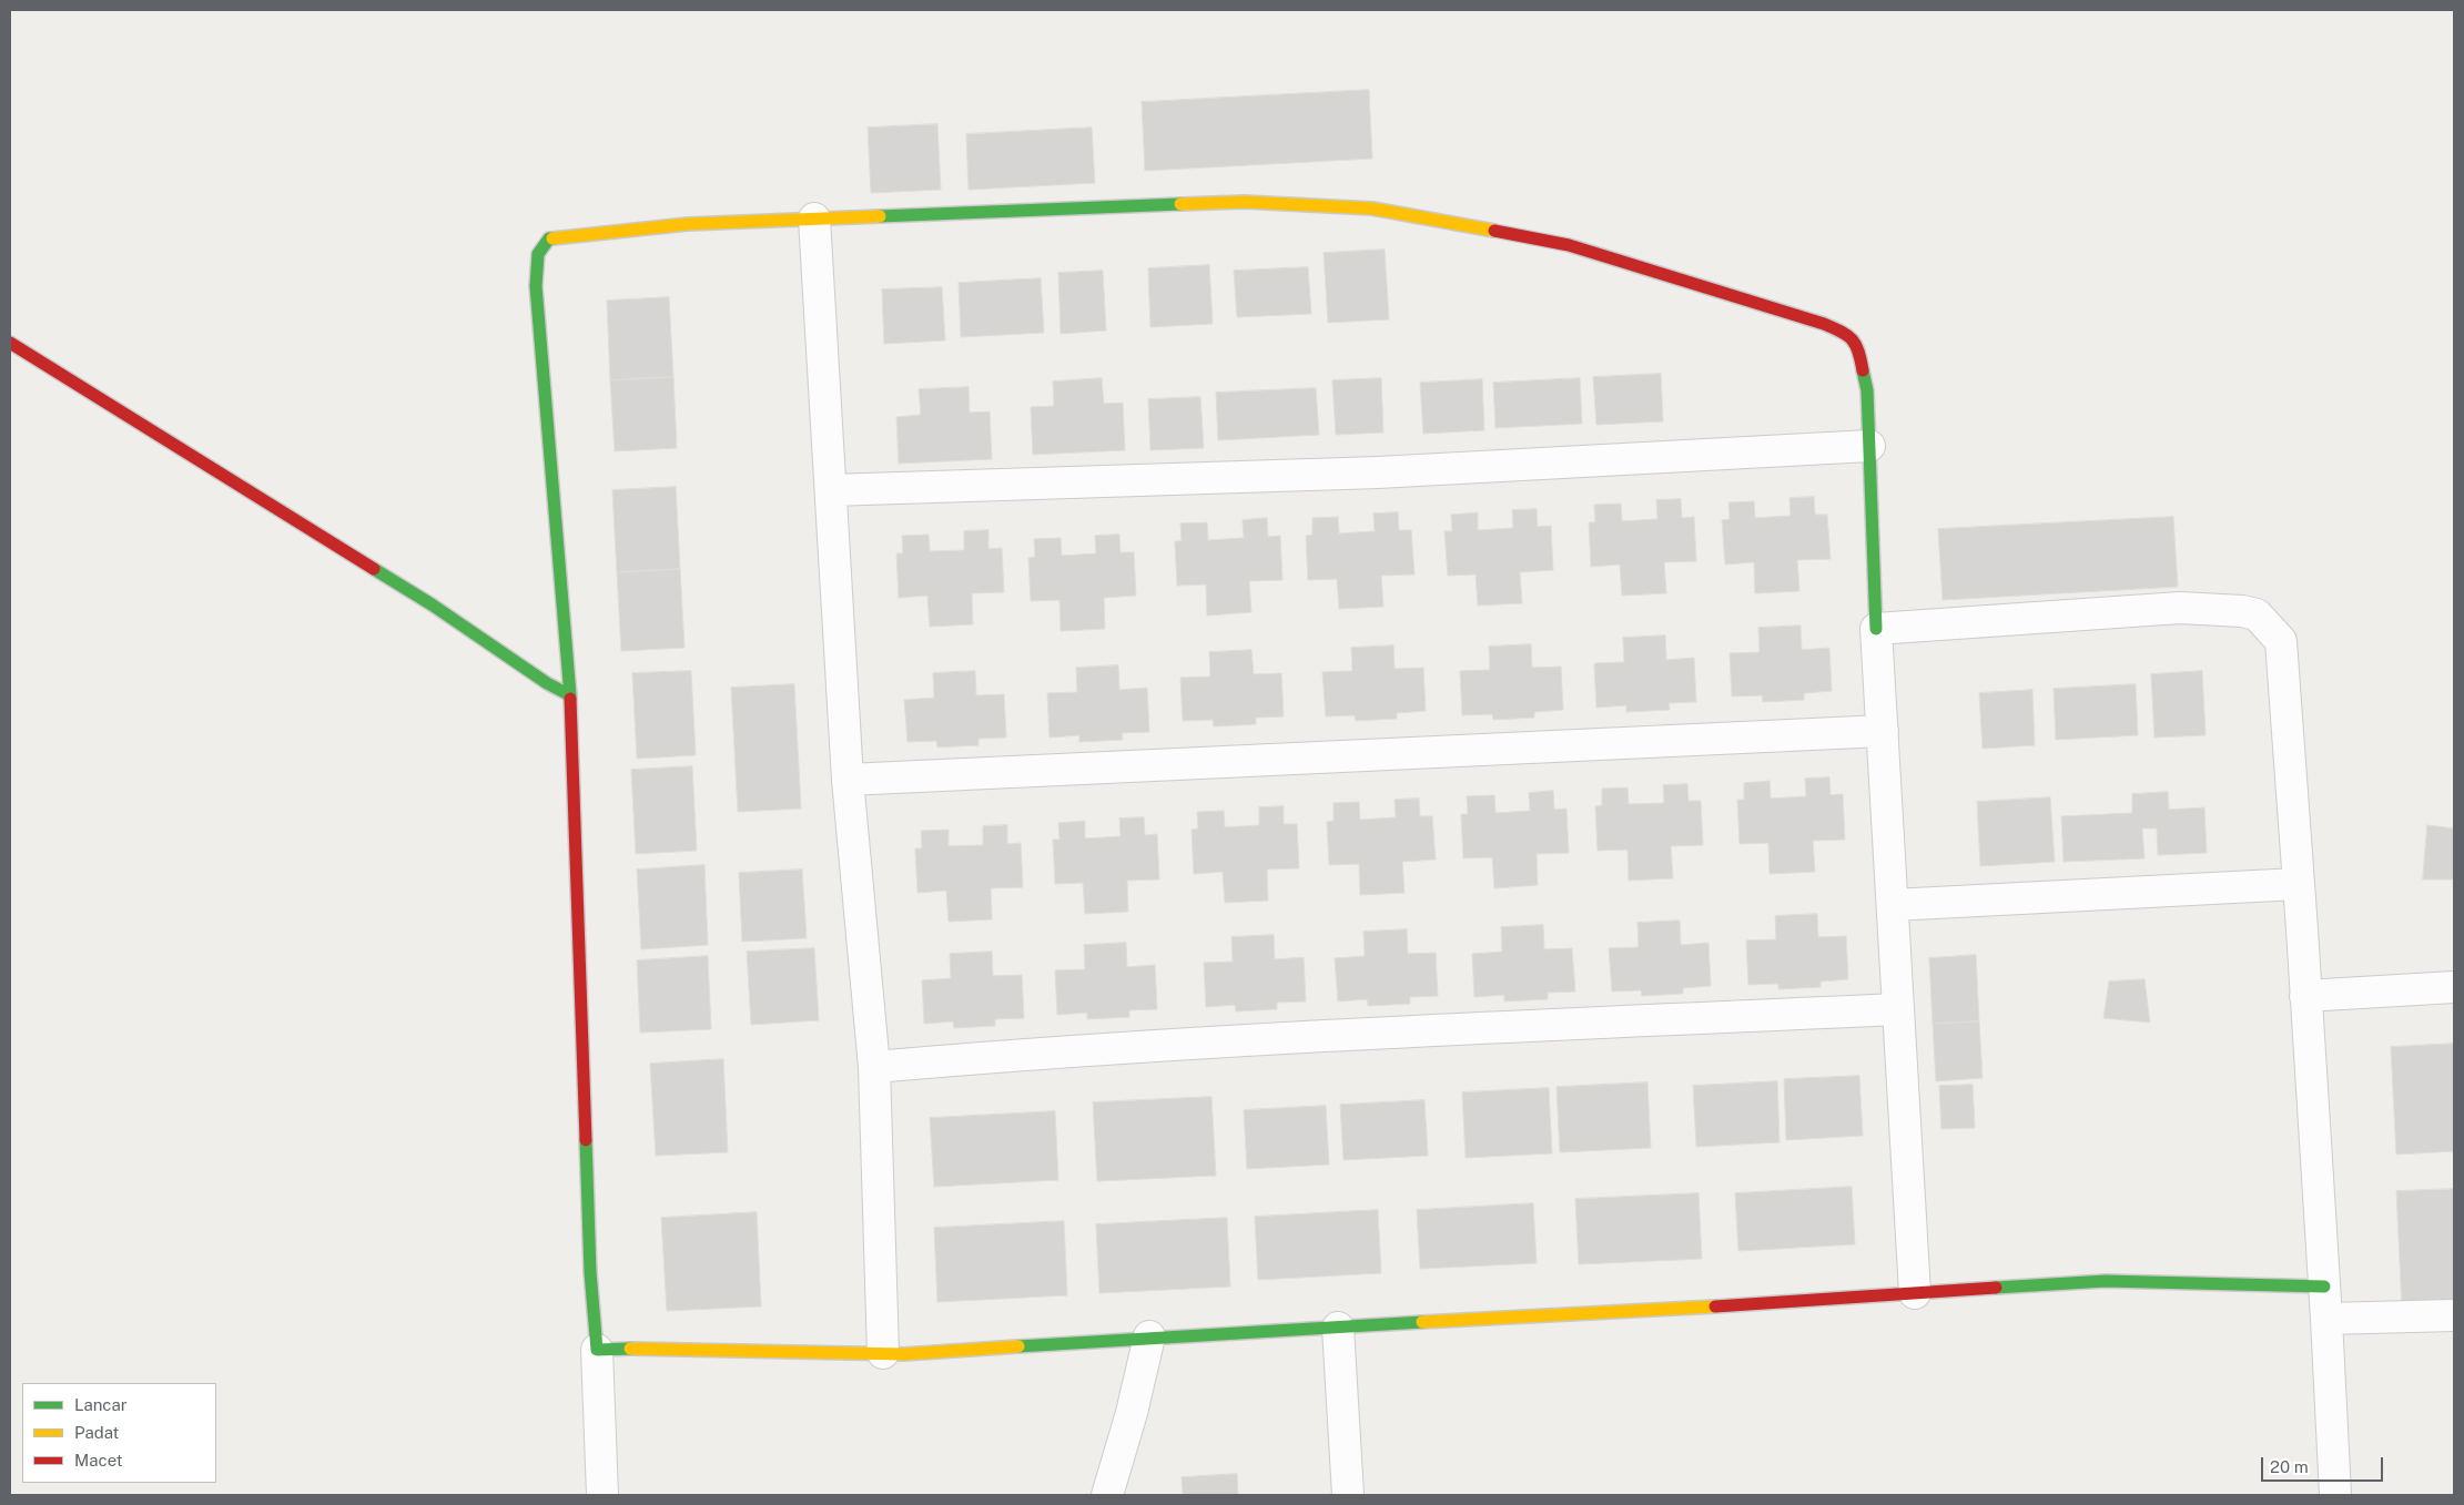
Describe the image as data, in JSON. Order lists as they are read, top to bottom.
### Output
{
  "legend": ["Lancar", "Padat", "Macet"],
  "scale_bar": "20 m"
}
